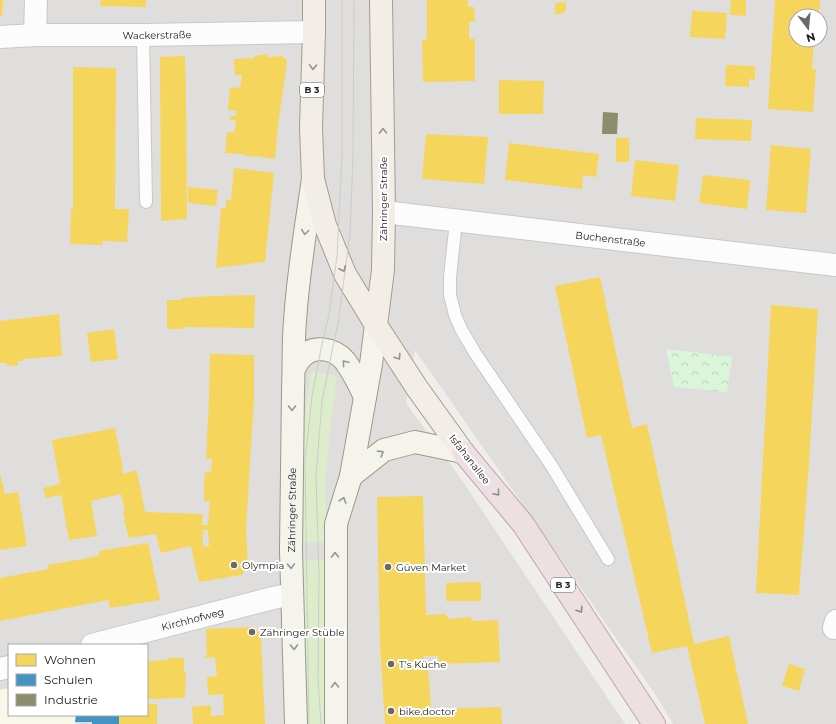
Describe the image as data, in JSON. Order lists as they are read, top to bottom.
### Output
{
  "streets": {
    "highway": ["B 3", "Isfahanallee"],
    "main road": ["Zähringer Straße"],
    "street": ["Wackerstraße", "Buchenstraße", "Kirchhofweg"]
  },
  "crossings": [
    ["Wackerstraße", "Zähringer Straße"],
    ["Zähringer Straße", "Buchenstraße"],
    ["Zähringer Straße", "Isfahanallee"],
    ["Zähringer Straße", "Kirchhofweg"]
  ],
  "one_way": ["Isfahanallee"],
  "places": [
    "Olympia",
    "Güven Market",
    "Zähringer Stüble",
    "T's Küche",
    "bike.doctor"
  ],
  "legend": ["Wohnen", "Schulen", "Industrie"],
  "north": "bottom"
}
